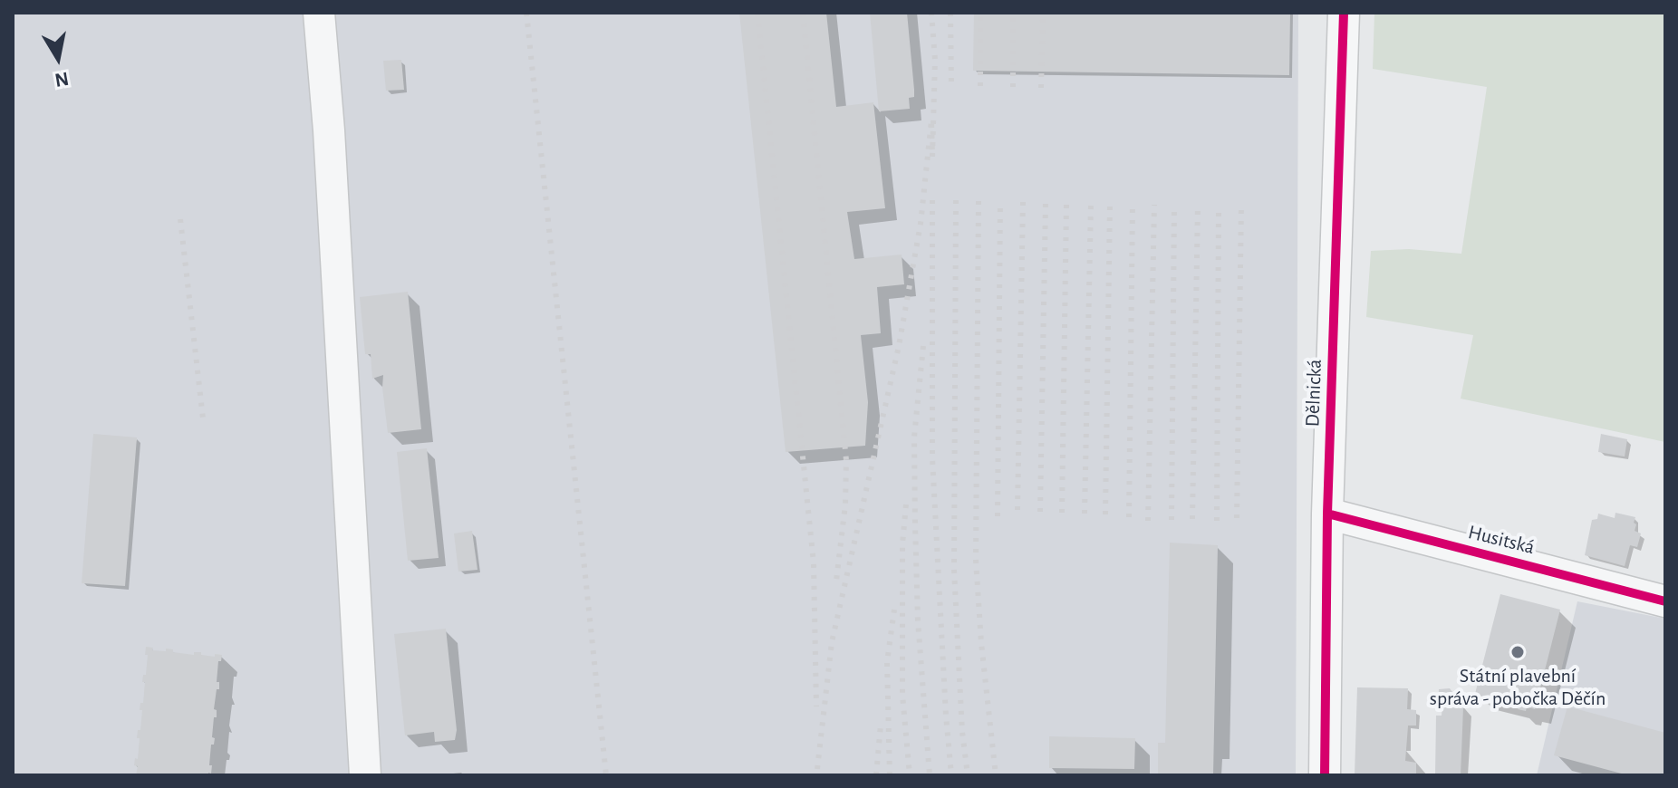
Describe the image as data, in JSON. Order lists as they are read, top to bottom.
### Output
{
  "streets": {
    "street": ["Dělnická", "Husitská"]
  },
  "crossings": [
    ["Dělnická", "Husitská"]
  ],
  "places": ["Státní plavební správa - pobočka Děčín"],
  "north": "bottom"
}
